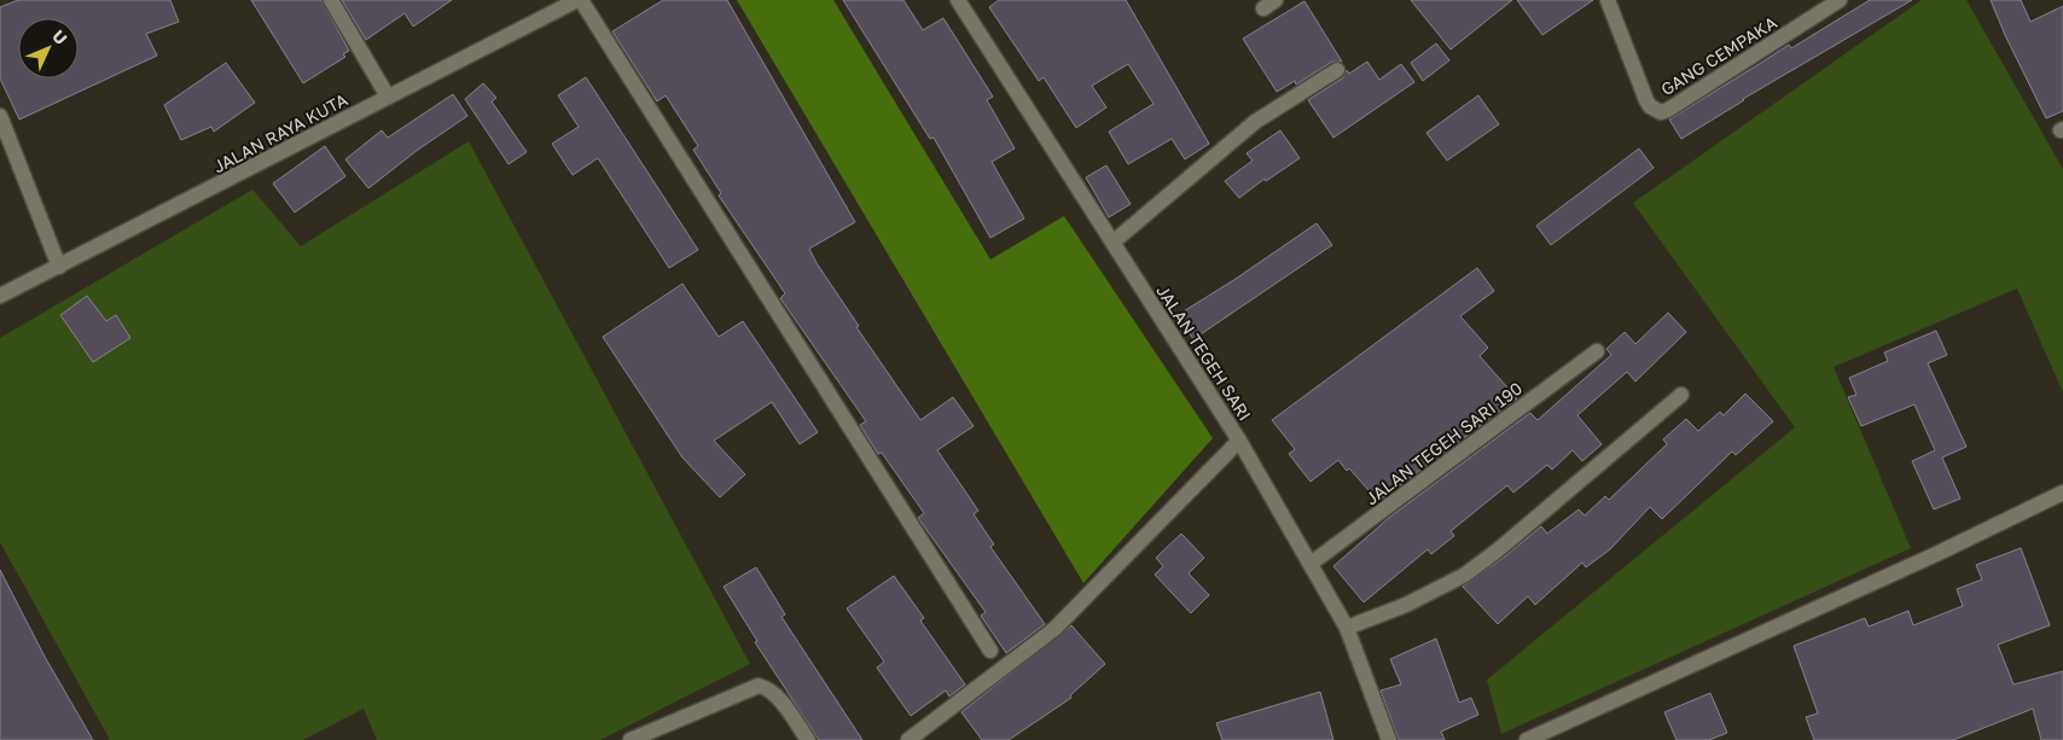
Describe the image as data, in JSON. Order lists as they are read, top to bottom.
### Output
{
  "streets": {
    "street": [
      "GANG CEMPAKA",
      "JALAN RAYA KUTA",
      "JALAN TEGEH SARI",
      "JALAN TEGEH SARI 190"
    ]
  },
  "crossings": [
    ["JALAN TEGEH SARI", "JALAN TEGEH SARI 190"]
  ],
  "north": "top right"
}
